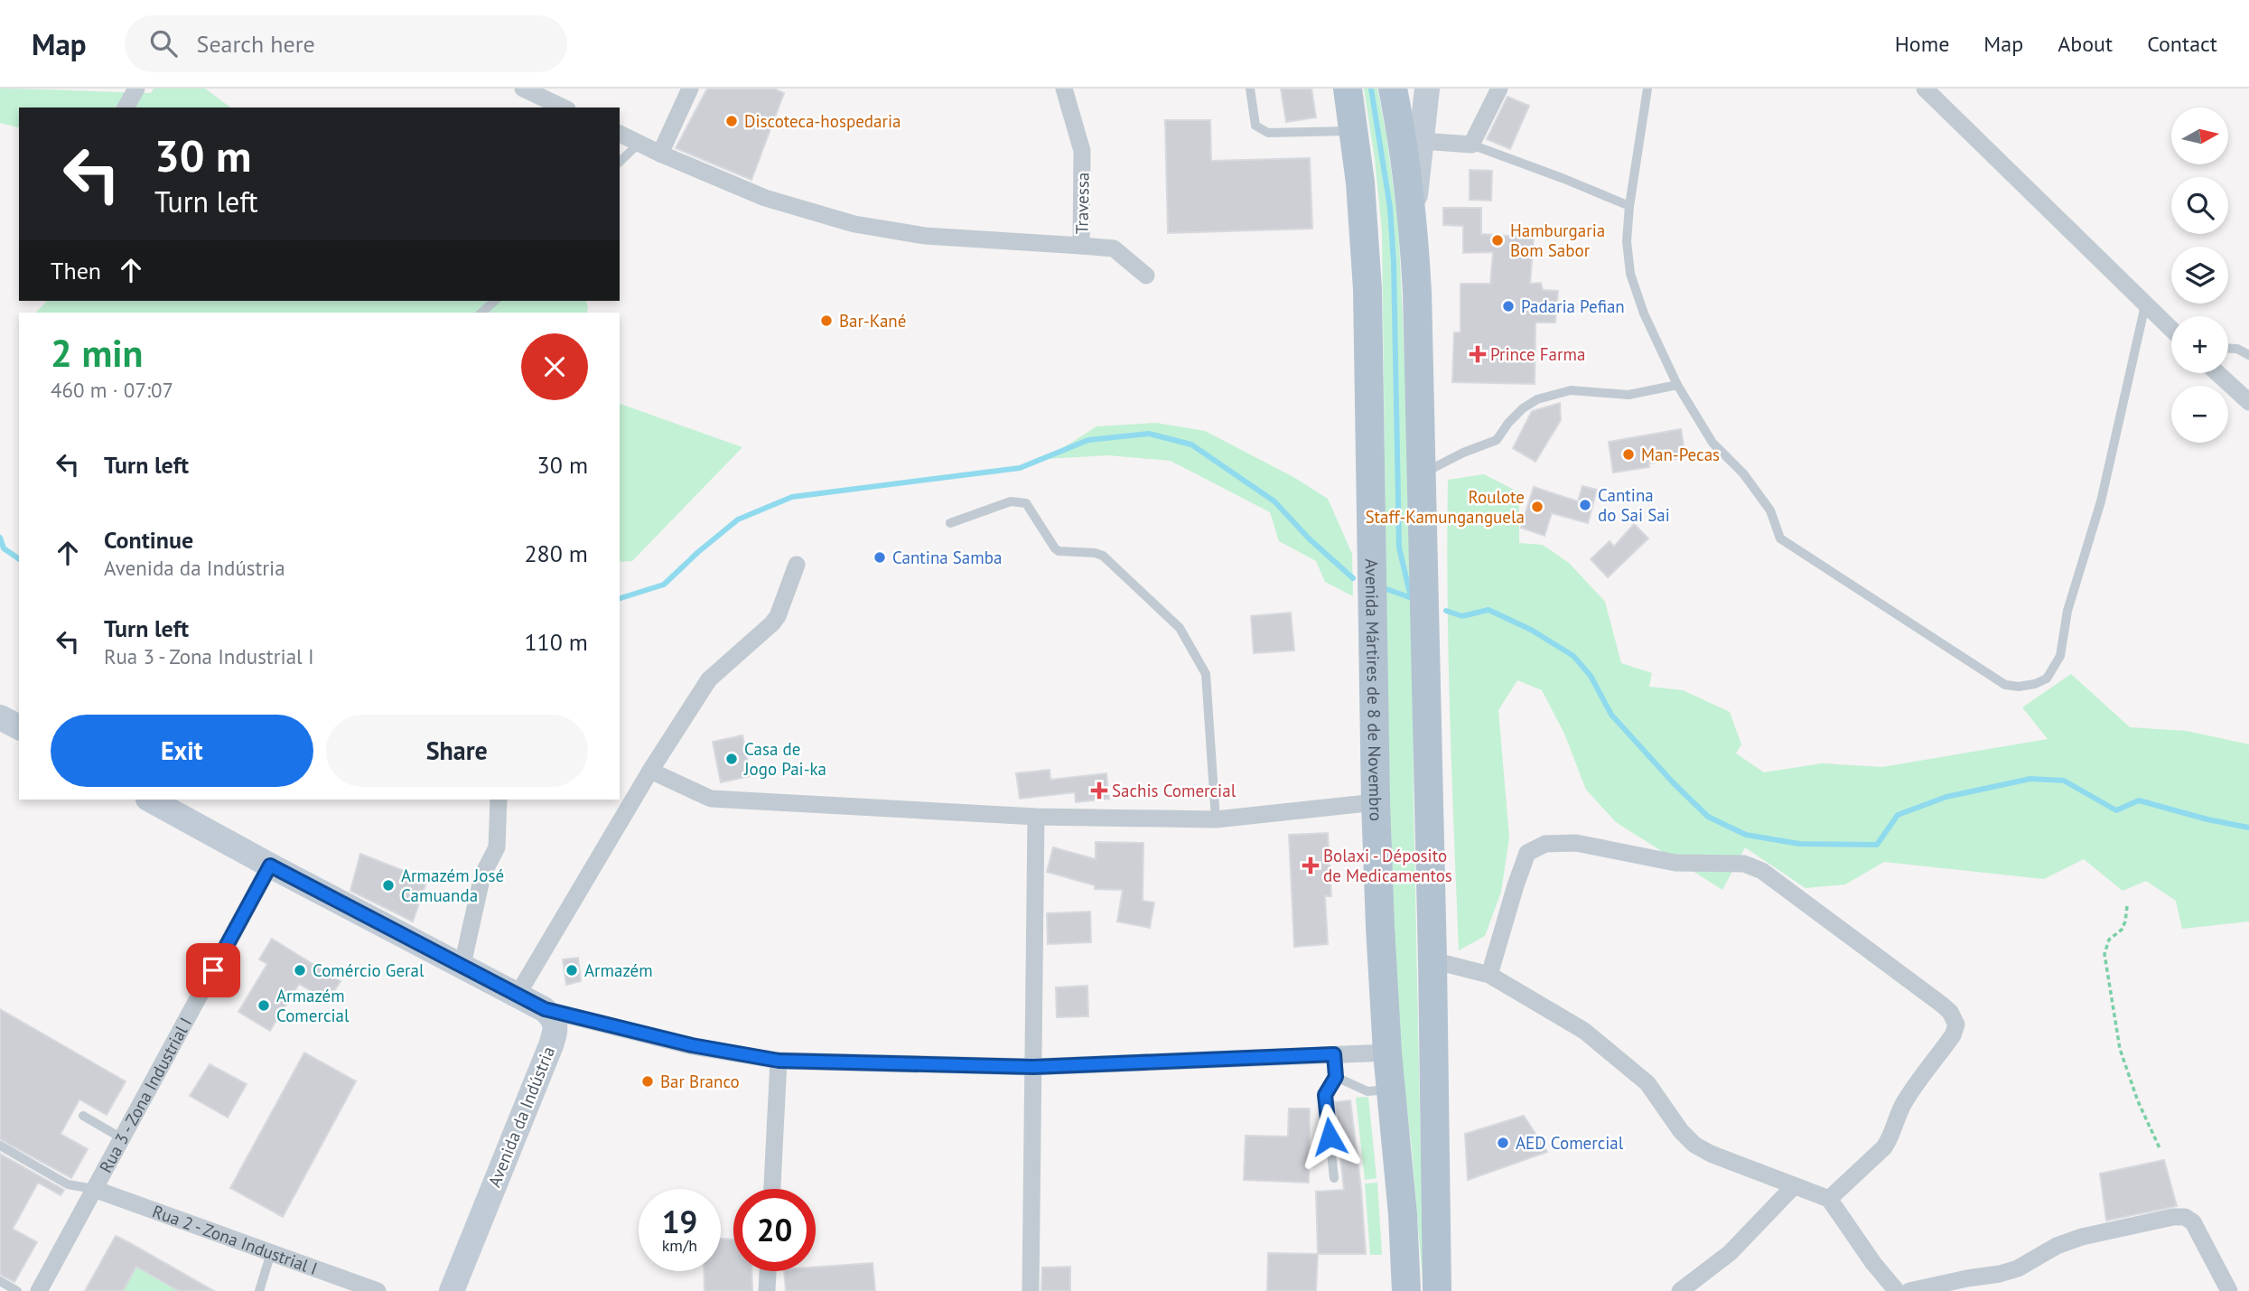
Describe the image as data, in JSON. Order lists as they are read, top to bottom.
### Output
{
  "streets": {
    "main road": ["Avenida Mártires de 8 de Novembro"],
    "street": [
      "Travessa",
      "Rua 3 - Zona Industrial I",
      "Avenida da Indústria",
      "Rua 2 - Zona Industrial I"
    ]
  },
  "crossings": [
    ["Rua 3 - Zona Industrial I", "Rua 2 - Zona Industrial I"]
  ],
  "places": {
    "other": [
      "Discoteca-hospedaria",
      "Hamburgaria Bom Sabor",
      "Padaria Pefian",
      "Bar-Kané",
      "Man-Pecas",
      "Cantina do Sai Sai",
      "Roulote Staff-Kamunganguela",
      "Cantina Samba",
      "Casa de Jogo Pai-ka",
      "Armazém José Camuanda",
      "Comércio Geral",
      "Armazém",
      "Armazém Comercial",
      "Bar Branco",
      "AED Comercial"
    ],
    "health": ["Prince Farma", "Sachis Comercial", "Bolaxi - Déposito de Medicamentos"]
  },
  "north": "right",
  "page": {
    "header": "Map",
    "search": "Search here",
    "nav": [
      "Home",
      "Map",
      "About",
      "Contact"
    ],
    "map_buttons": ["+", "−"],
    "turn": ["30 m", "Turn left"],
    "then": "Then",
    "heading": ["2 min", "460 m · 07:07"],
    "list": [
      {
        "name": "Turn left",
        "value": "30 m"
      },
      {
        "name": "Continue",
        "note": "Avenida da Indústria",
        "value": "280 m"
      },
      {
        "name": "Turn left",
        "note": "Rua 3 - Zona Industrial I",
        "value": "110 m"
      }
    ],
    "buttons": ["Exit", "Share"],
    "speed": "19 km/h",
    "limit": "20"
  }
}
